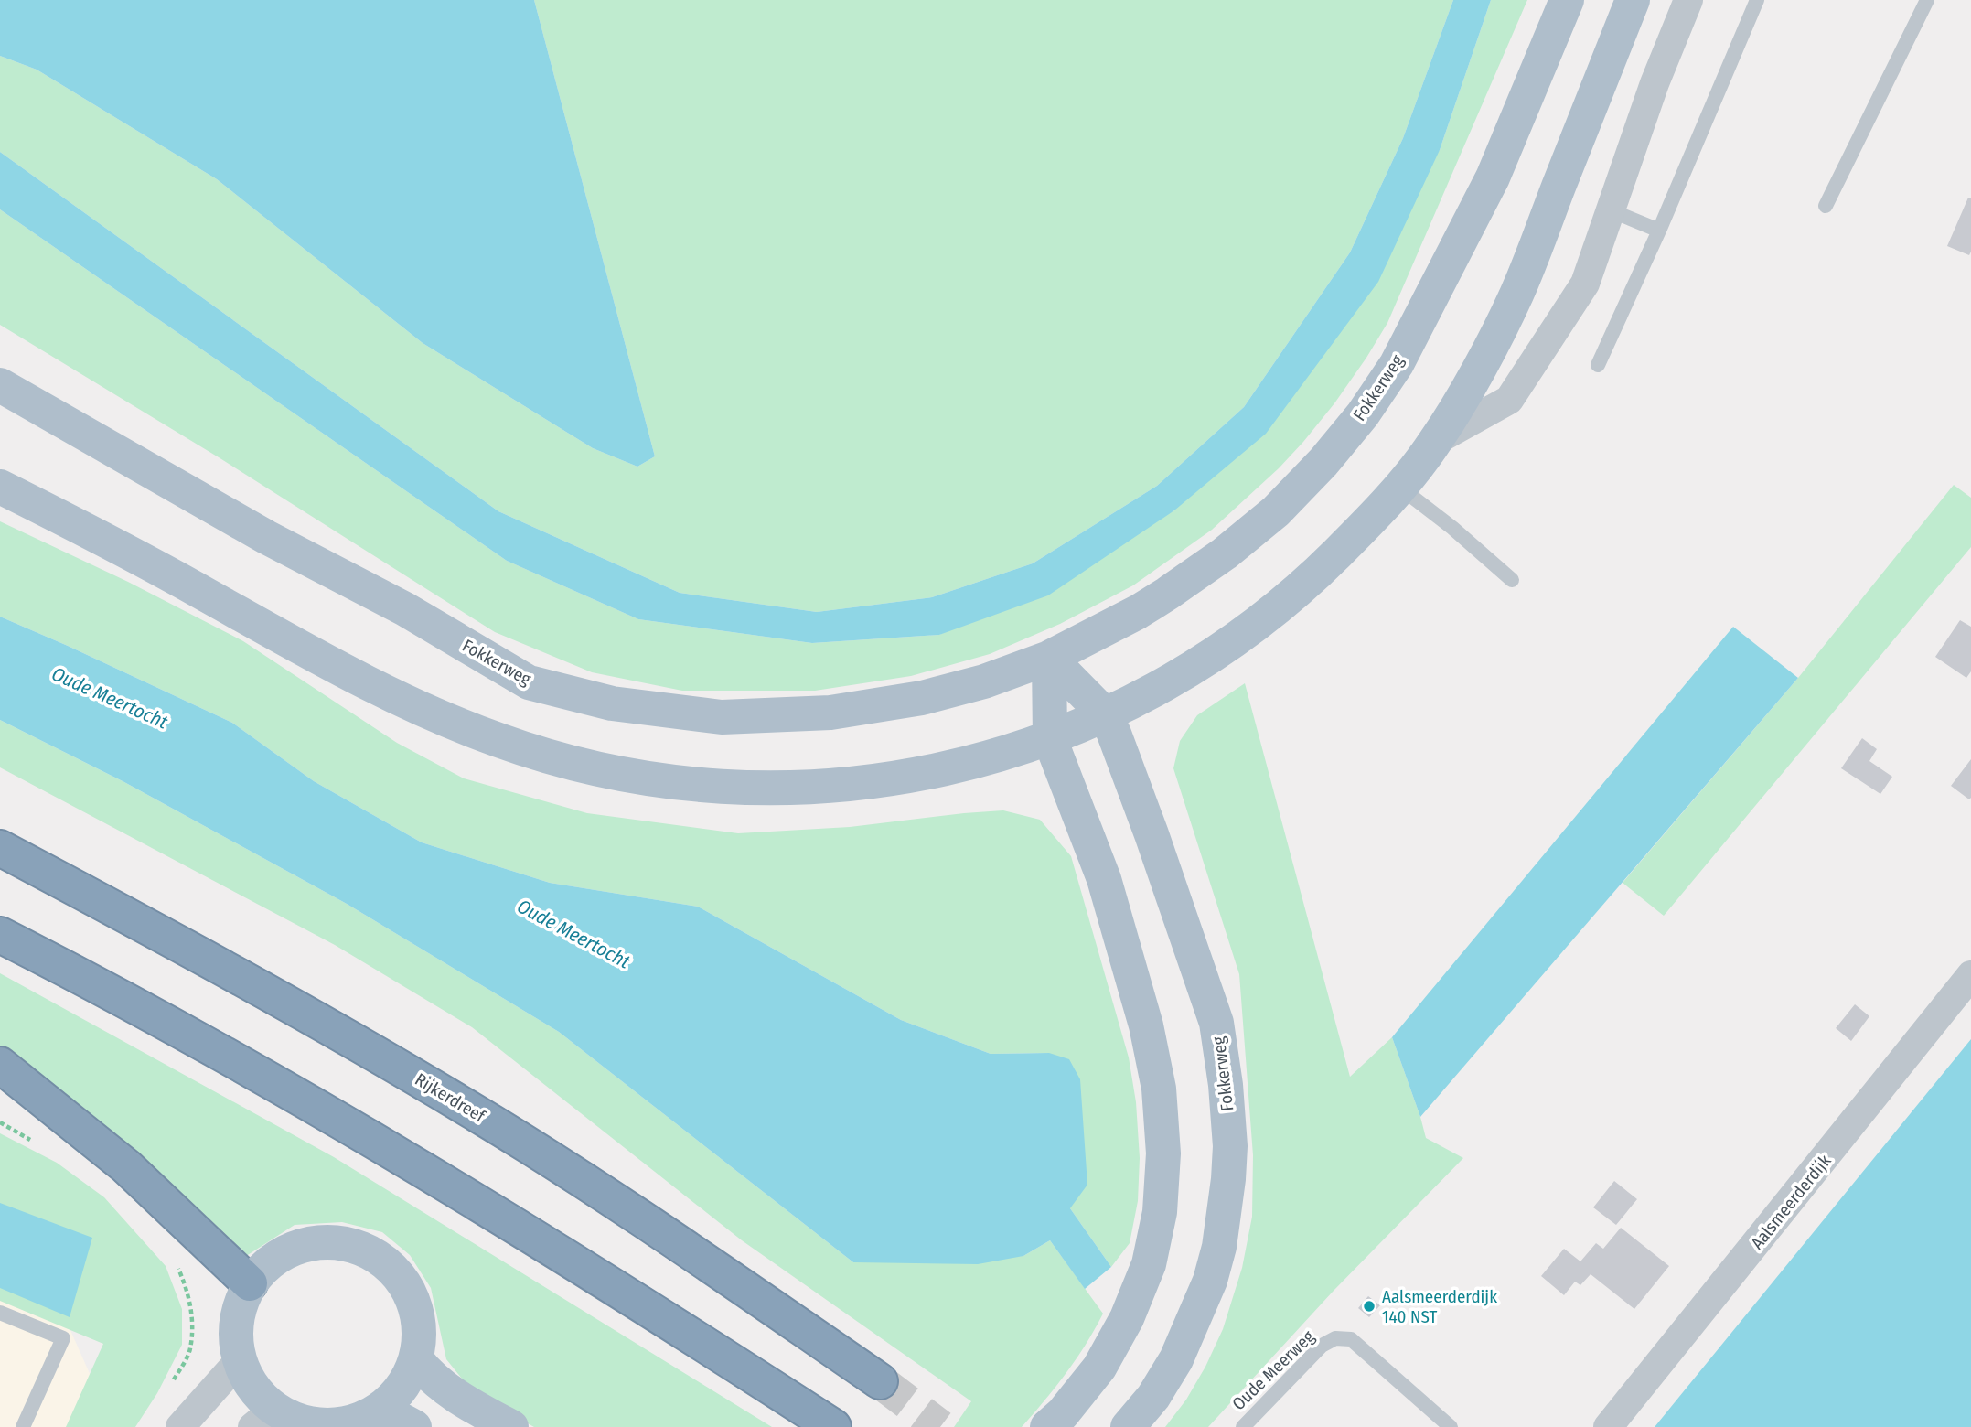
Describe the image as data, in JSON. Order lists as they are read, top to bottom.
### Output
{
  "streets": {
    "highway": ["Rijkerdreef"],
    "main road": ["Fokkerweg"],
    "street": ["Aalsmeerderdijk"],
    "lane": ["Oude Meerweg"]
  },
  "water": ["Oude Meertocht"],
  "places": ["Aalsmeerderdijk 140 NST"]
}
